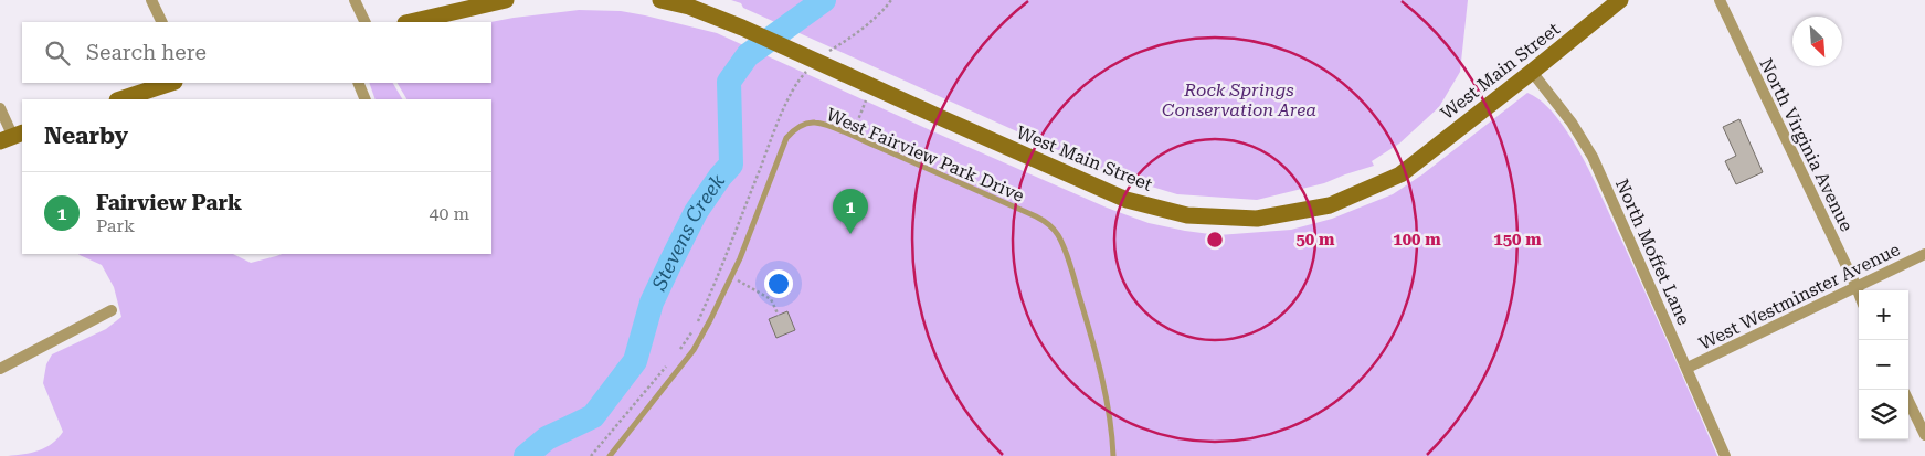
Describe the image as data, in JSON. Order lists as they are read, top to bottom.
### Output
{
  "streets": {
    "street": [
      "West Main Street",
      "North Virginia Avenue",
      "North Moffet Lane",
      "West Westminster Avenue"
    ],
    "lane": ["West Fairview Park Drive"]
  },
  "crossings": [
    ["West Main Street", "North Moffet Lane"],
    ["North Virginia Avenue", "West Westminster Avenue"],
    ["North Moffet Lane", "West Westminster Avenue"]
  ],
  "water": ["Stevens Creek"],
  "parks": ["Rock Springs Conservation Area"],
  "north": "bottom right",
  "page": {
    "search": "Search here",
    "heading": "Nearby",
    "list": [
      {
        "mark": "1",
        "name": "Fairview Park",
        "note": "Park",
        "value": "40 m"
      }
    ],
    "pins": "1",
    "map_buttons": ["+", "−"]
  },
  "rings": ["50 m", "100 m", "150 m"]
}
